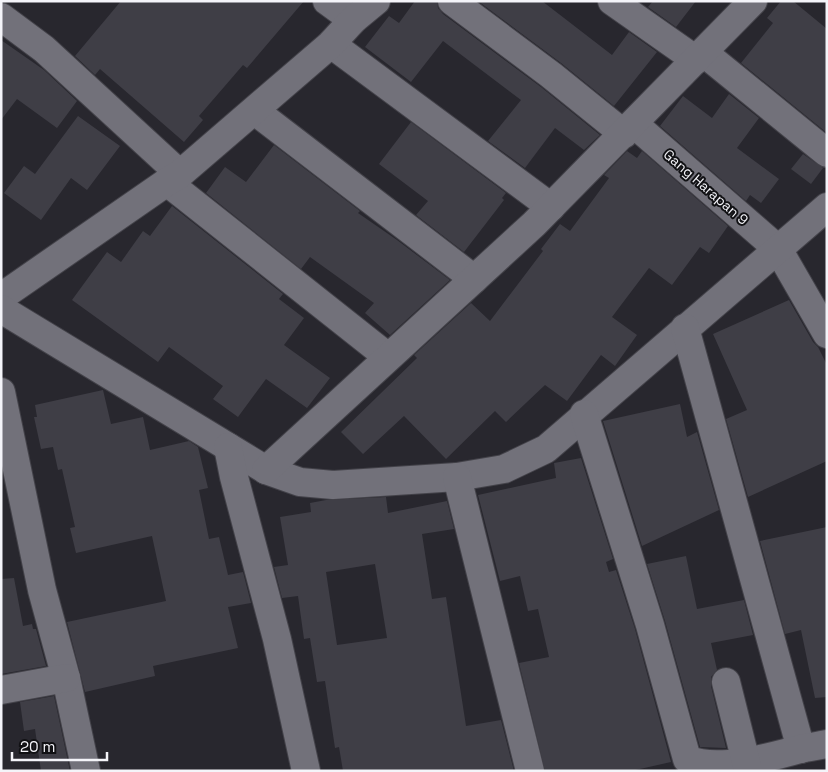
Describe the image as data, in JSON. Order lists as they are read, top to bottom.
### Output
{
  "streets": {
    "street": ["Gang Harapan 9"]
  },
  "scale_bar": "20 m"
}
